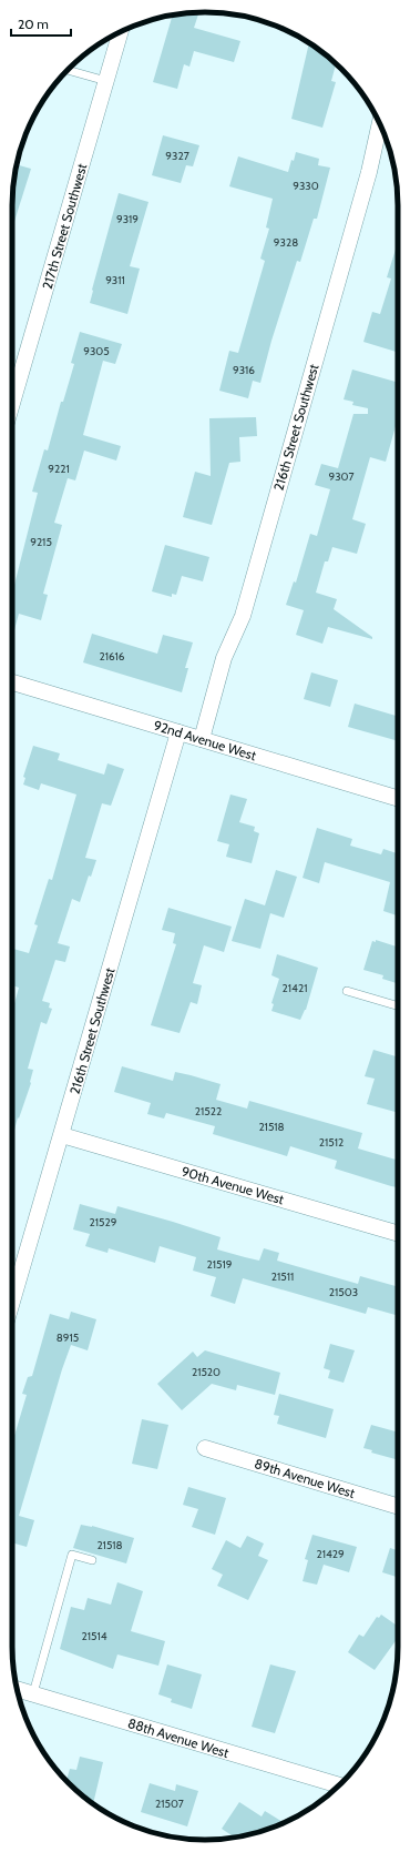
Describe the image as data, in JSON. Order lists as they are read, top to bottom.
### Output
{
  "streets": {
    "street": [
      "217th Street Southwest",
      "216th Street Southwest",
      "92nd Avenue West",
      "90th Avenue West",
      "89th Avenue West",
      "88th Avenue West"
    ]
  },
  "crossings": [
    ["216th Street Southwest", "92nd Avenue West"],
    ["216th Street Southwest", "90th Avenue West"]
  ],
  "house_numbers": [
    "9327",
    "9330",
    "9319",
    "9328",
    "9311",
    "9305",
    "9316",
    "9221",
    "9307",
    "9215",
    "21616",
    "21421",
    "21522",
    "21518",
    "21512",
    "21529",
    "21519",
    "21511",
    "21503",
    "8915",
    "21520",
    "21518",
    "21429",
    "21514",
    "21507"
  ],
  "scale_bar": "20 m"
}
